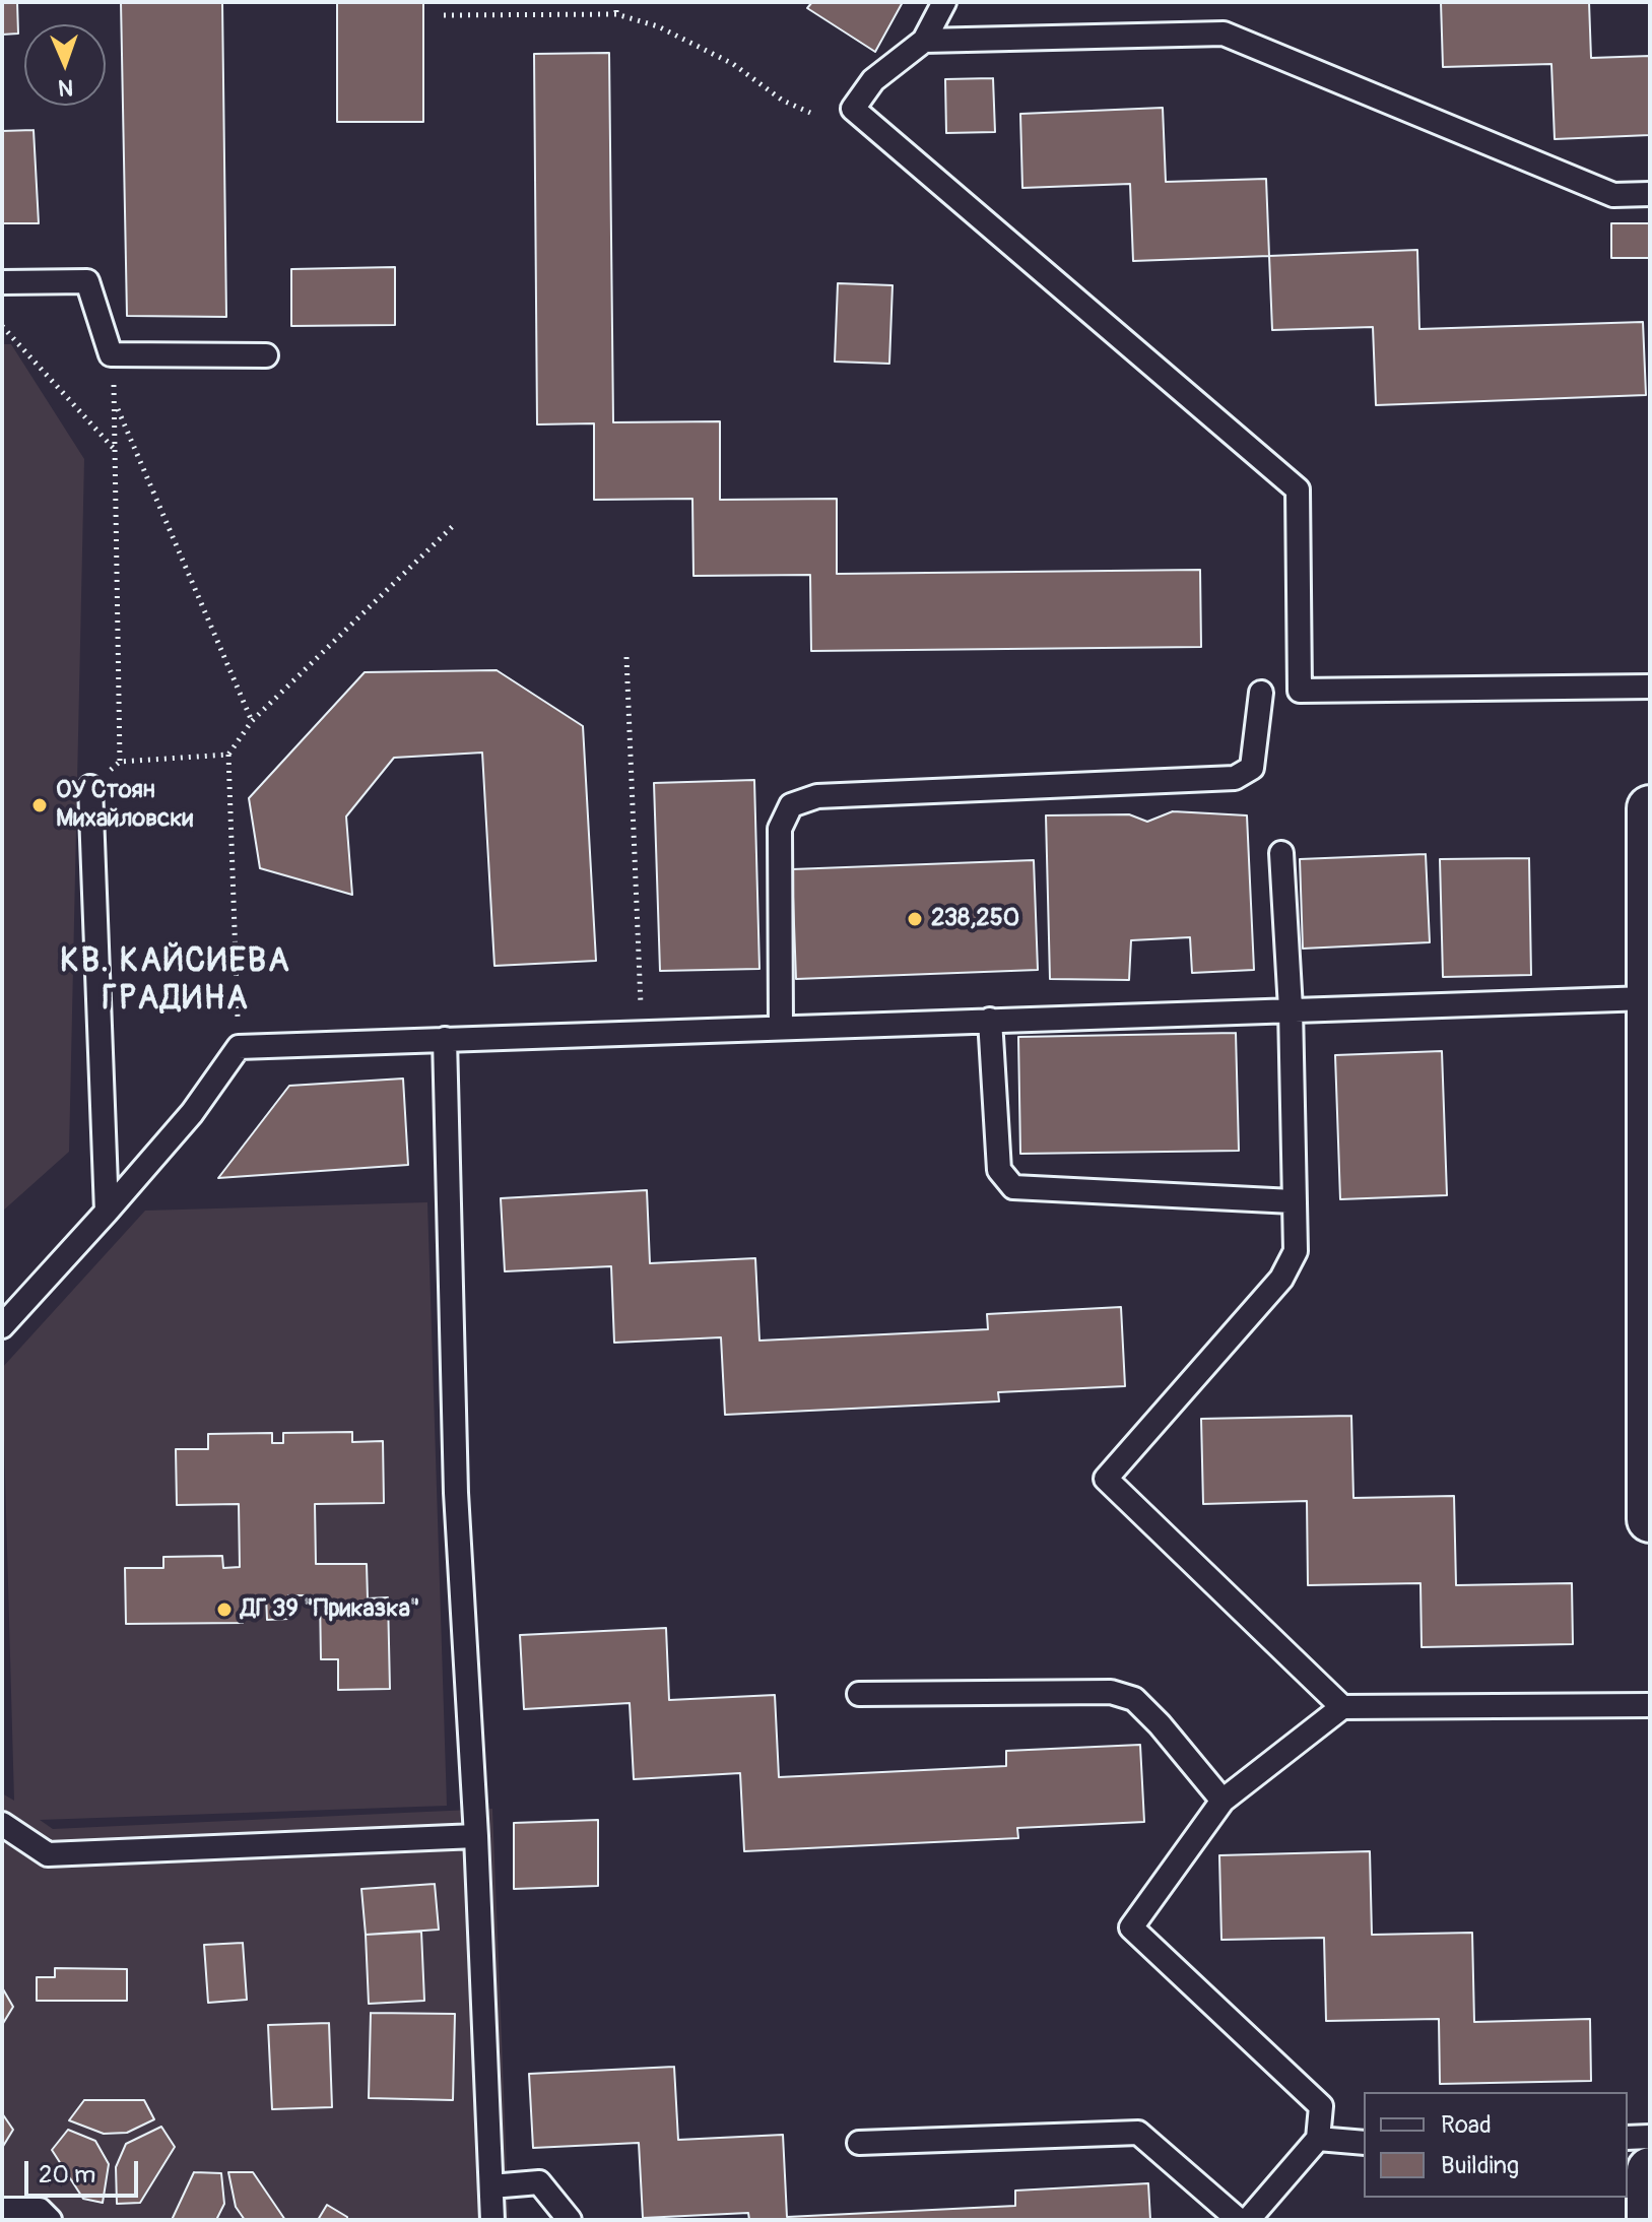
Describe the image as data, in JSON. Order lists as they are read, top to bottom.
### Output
{
  "districts": ["КВ. КАЙСИЕВА ГРАДИНА"],
  "places": ["ОУ Стоян Михайловски", "238,250", "ДГ 39 \"Приказка\""],
  "legend": ["Road", "Building"],
  "scale_bar": "20 m",
  "north": "bottom"
}
